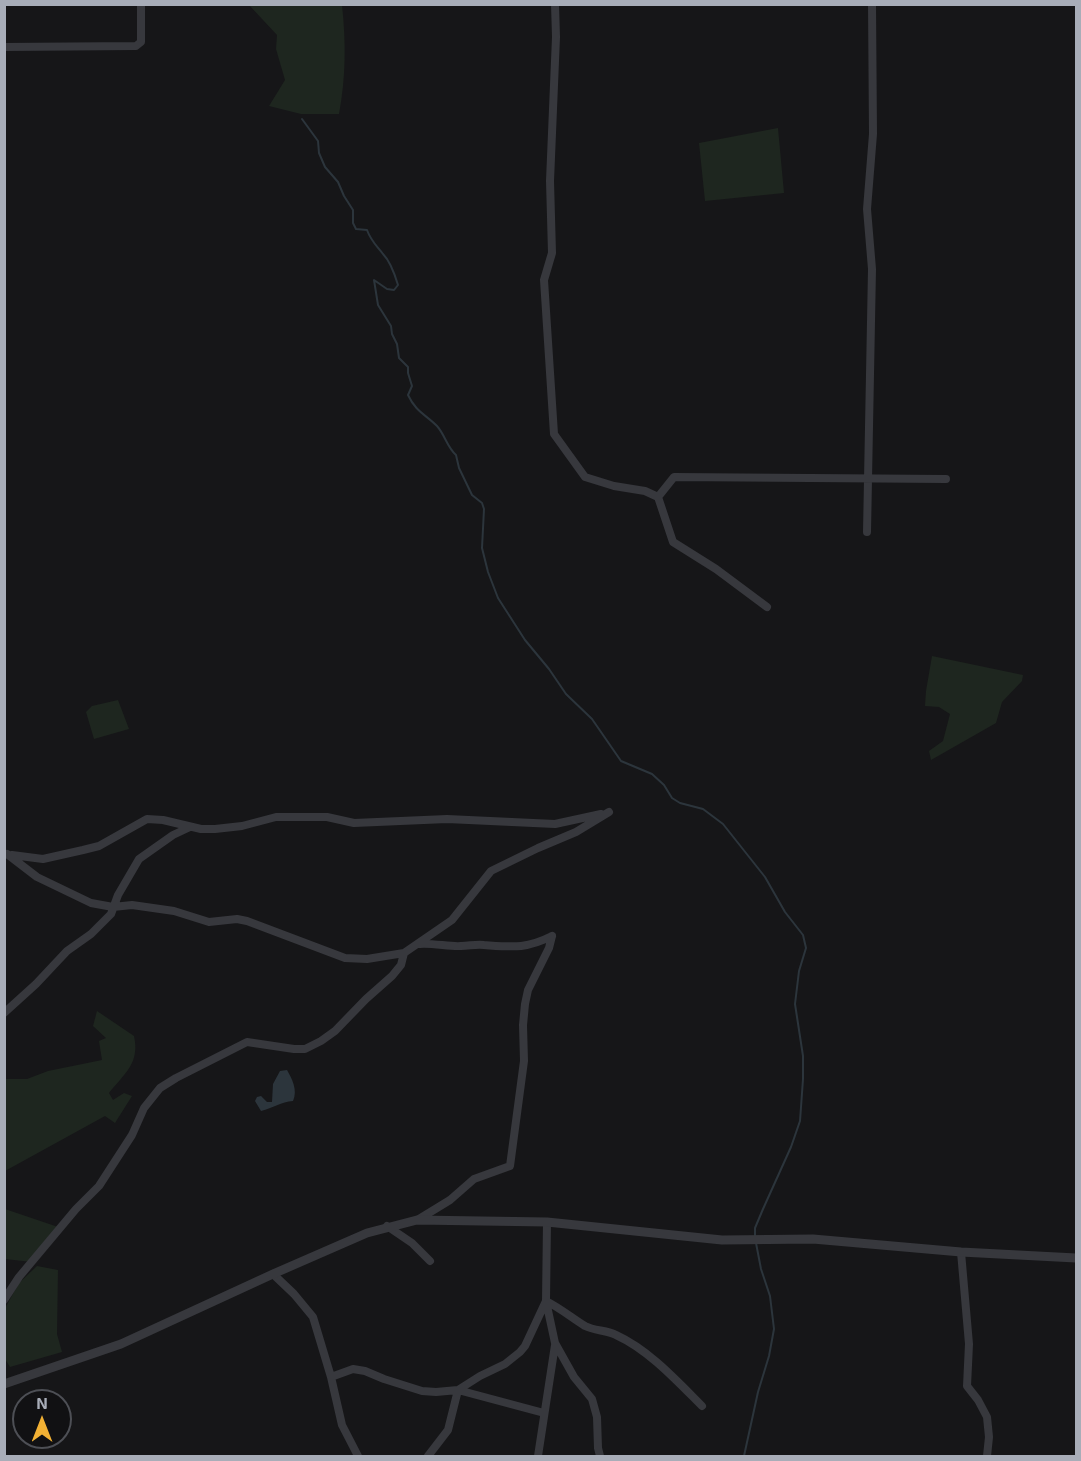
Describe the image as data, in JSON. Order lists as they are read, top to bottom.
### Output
{
  "north": "top"
}
